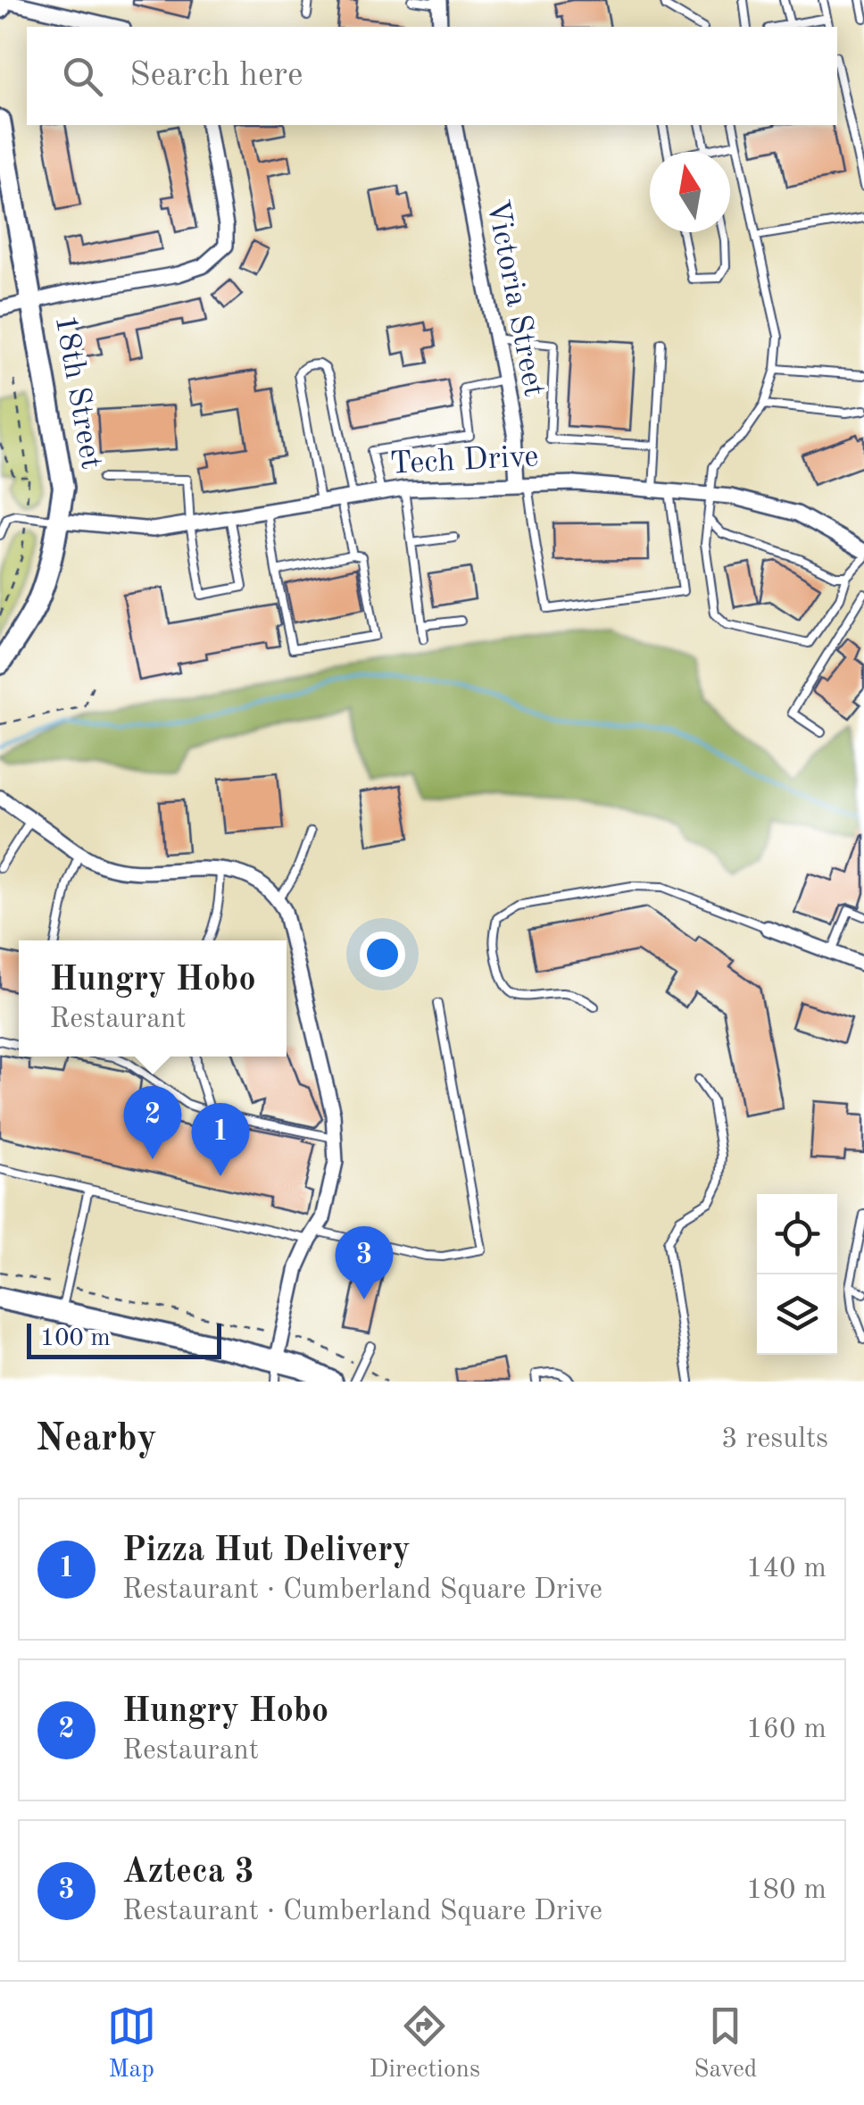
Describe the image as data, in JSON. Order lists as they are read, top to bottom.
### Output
{
  "streets": {
    "street": ["Victoria Street", "18th Street", "Tech Drive"]
  },
  "crossings": [
    ["Victoria Street", "Tech Drive"],
    ["18th Street", "Tech Drive"]
  ],
  "scale_bar": "100 m",
  "north": "top",
  "page": {
    "search": "Search here",
    "popup": ["Hungry Hobo", "Restaurant"],
    "pins": ["2", "1", "3"],
    "scale": "100 m",
    "heading": ["Nearby", "3 results"],
    "list": [
      {
        "mark": "1",
        "name": "Pizza Hut Delivery",
        "note": "Restaurant · Cumberland Square Drive",
        "value": "140 m"
      },
      {
        "mark": "2",
        "name": "Hungry Hobo",
        "note": "Restaurant",
        "value": "160 m"
      },
      {
        "mark": "3",
        "name": "Azteca 3",
        "note": "Restaurant · Cumberland Square Drive",
        "value": "180 m"
      }
    ],
    "nav": ["Map", "Directions", "Saved"]
  }
}
